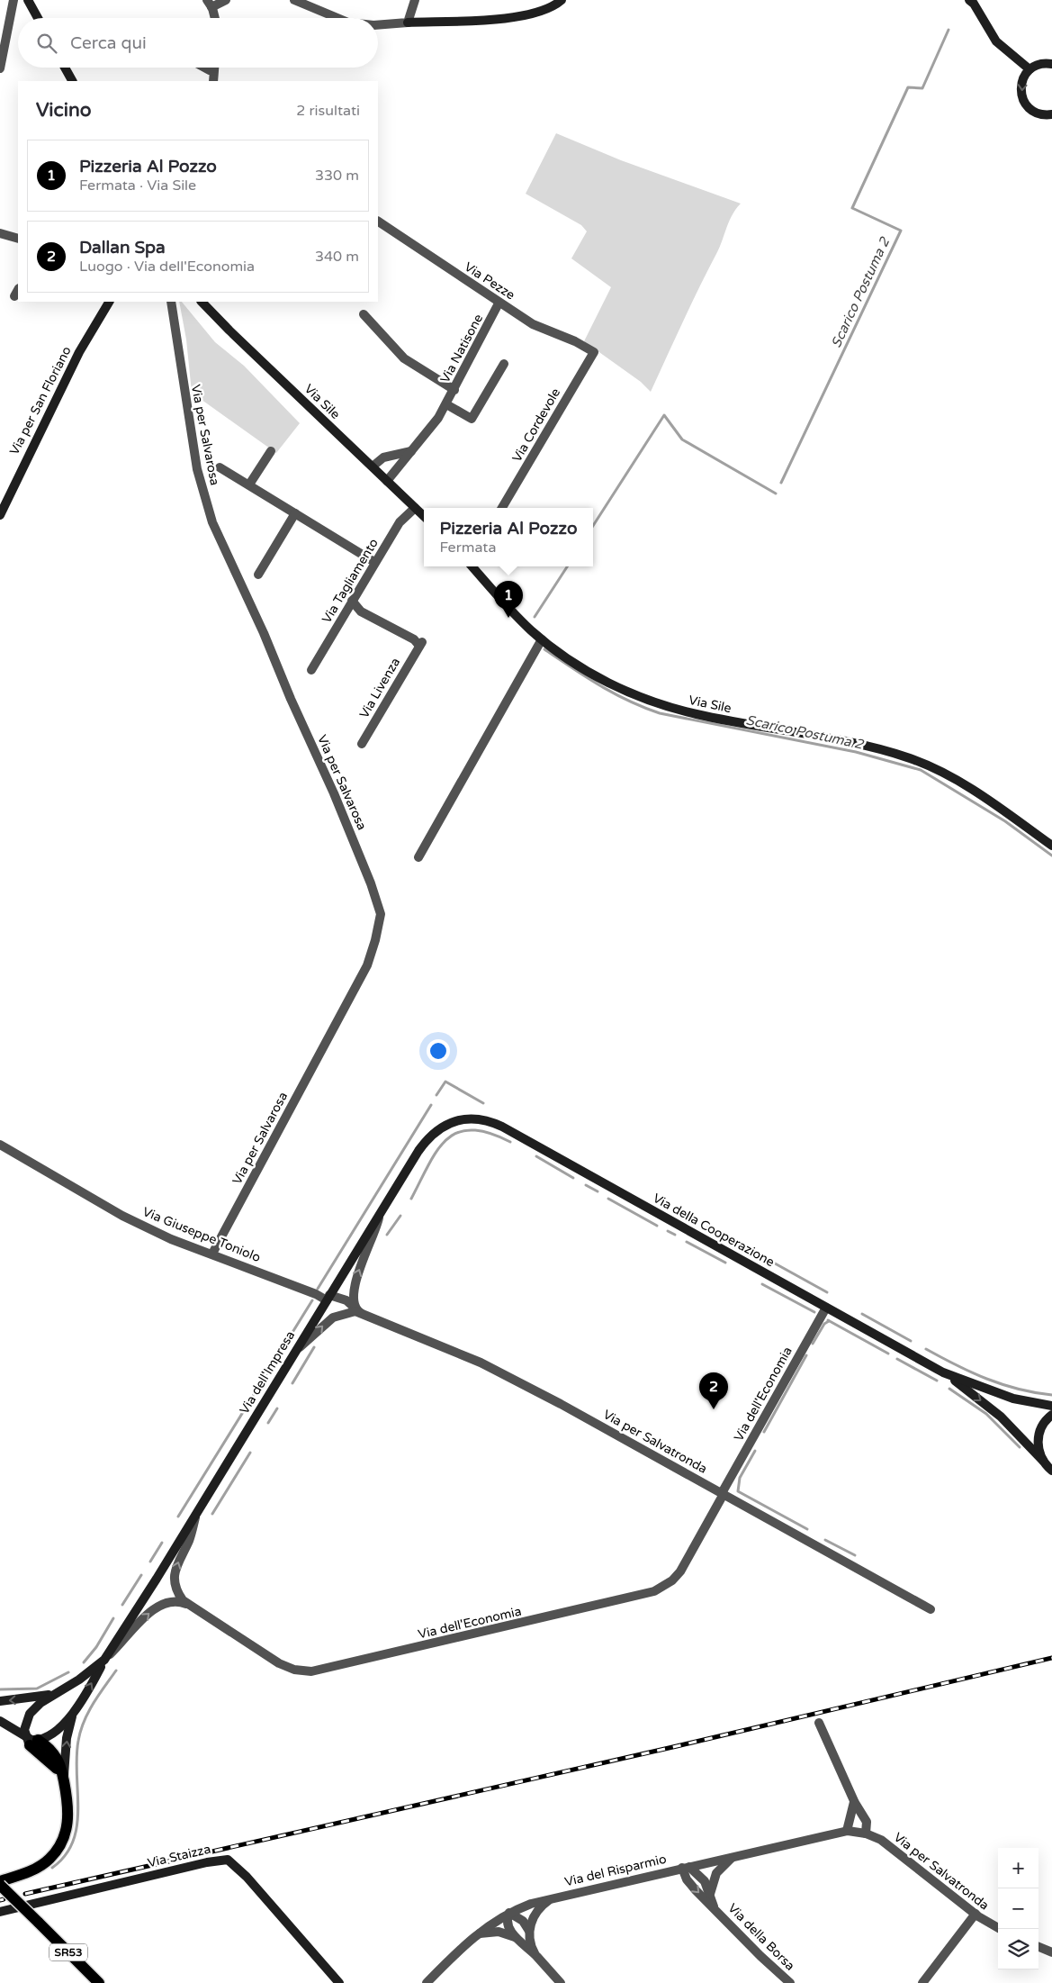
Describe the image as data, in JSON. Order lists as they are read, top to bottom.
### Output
{
  "streets": {
    "main road": ["SR53"],
    "street": [
      "Via Pezze",
      "Via Natisone",
      "Via per San Floriano",
      "Via Sile",
      "Via Cordevole",
      "Via per Salvarosa",
      "Via Tagliamento",
      "Via Livenza",
      "Via della Cooperazione",
      "Via Giuseppe Toniolo",
      "Via dell'Impresa",
      "Via dell'Economia",
      "Via per Salvatronda",
      "Via Staizza",
      "Via del Risparmio",
      "Via della Borsa"
    ]
  },
  "crossings": [
    ["Via Pezze", "Via Natisone"],
    ["Via Pezze", "Via Cordevole"],
    ["Via Natisone", "Via Sile"],
    ["Via Sile", "Via Tagliamento"],
    ["Via per Salvarosa", "Via Giuseppe Toniolo"],
    ["Via Tagliamento", "Via Livenza"],
    ["Via della Cooperazione", "Via dell'Impresa"],
    ["Via della Cooperazione", "Via dell'Economia"],
    ["Via Giuseppe Toniolo", "Via dell'Impresa"],
    ["Via Giuseppe Toniolo", "Via per Salvatronda"],
    ["Via dell'Impresa", "Via dell'Economia"],
    ["Via dell'Impresa", "Via per Salvatronda"],
    ["Via dell'Economia", "Via per Salvatronda"],
    ["Via per Salvatronda", "Via del Risparmio"],
    ["Via del Risparmio", "Via della Borsa"]
  ],
  "water": ["Scarico Postuma 2"],
  "page": {
    "search": "Cerca qui",
    "heading": ["Vicino", "2 risultati"],
    "list": [
      {
        "mark": "1",
        "name": "Pizzeria Al Pozzo",
        "note": "Fermata · Via Sile",
        "value": "330 m"
      },
      {
        "mark": "2",
        "name": "Dallan Spa",
        "note": "Luogo · Via dell'Economia",
        "value": "340 m"
      }
    ],
    "popup": ["Pizzeria Al Pozzo", "Fermata"],
    "pins": ["1", "2"],
    "map_buttons": ["+", "−"]
  }
}
